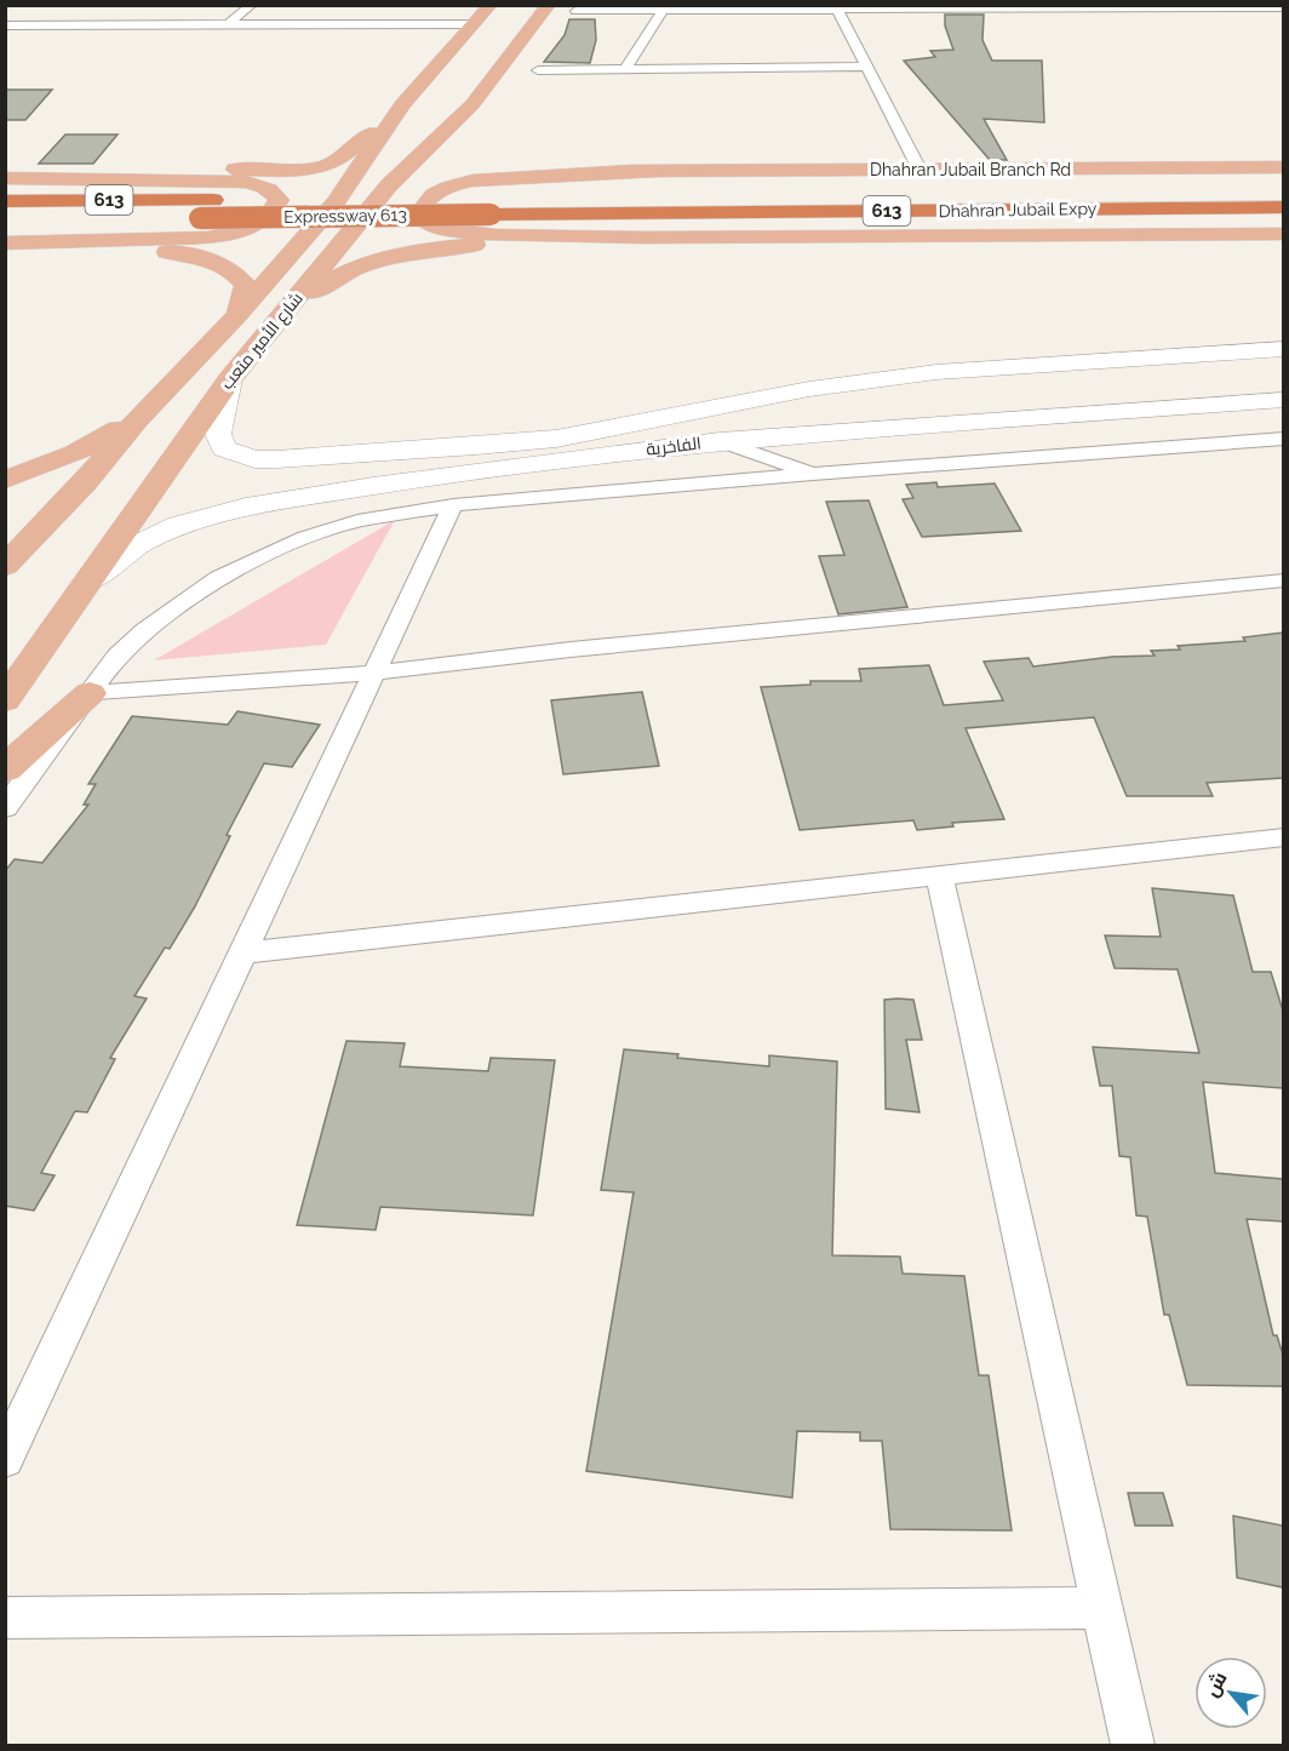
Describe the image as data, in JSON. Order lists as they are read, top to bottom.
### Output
{
  "streets": {
    "highway": ["613", "Dhahran Jubail Expy", "Expressway 613"],
    "main road": ["Dhahran Jubail Branch Rd", "شارع الأمير متعب"],
    "street": ["الفاخرية"]
  },
  "crossings": [
    ["613", "Expressway 613"],
    ["Dhahran Jubail Expy", "Expressway 613"],
    ["شارع الأمير متعب", "الفاخرية"]
  ],
  "north": "top left"
}
